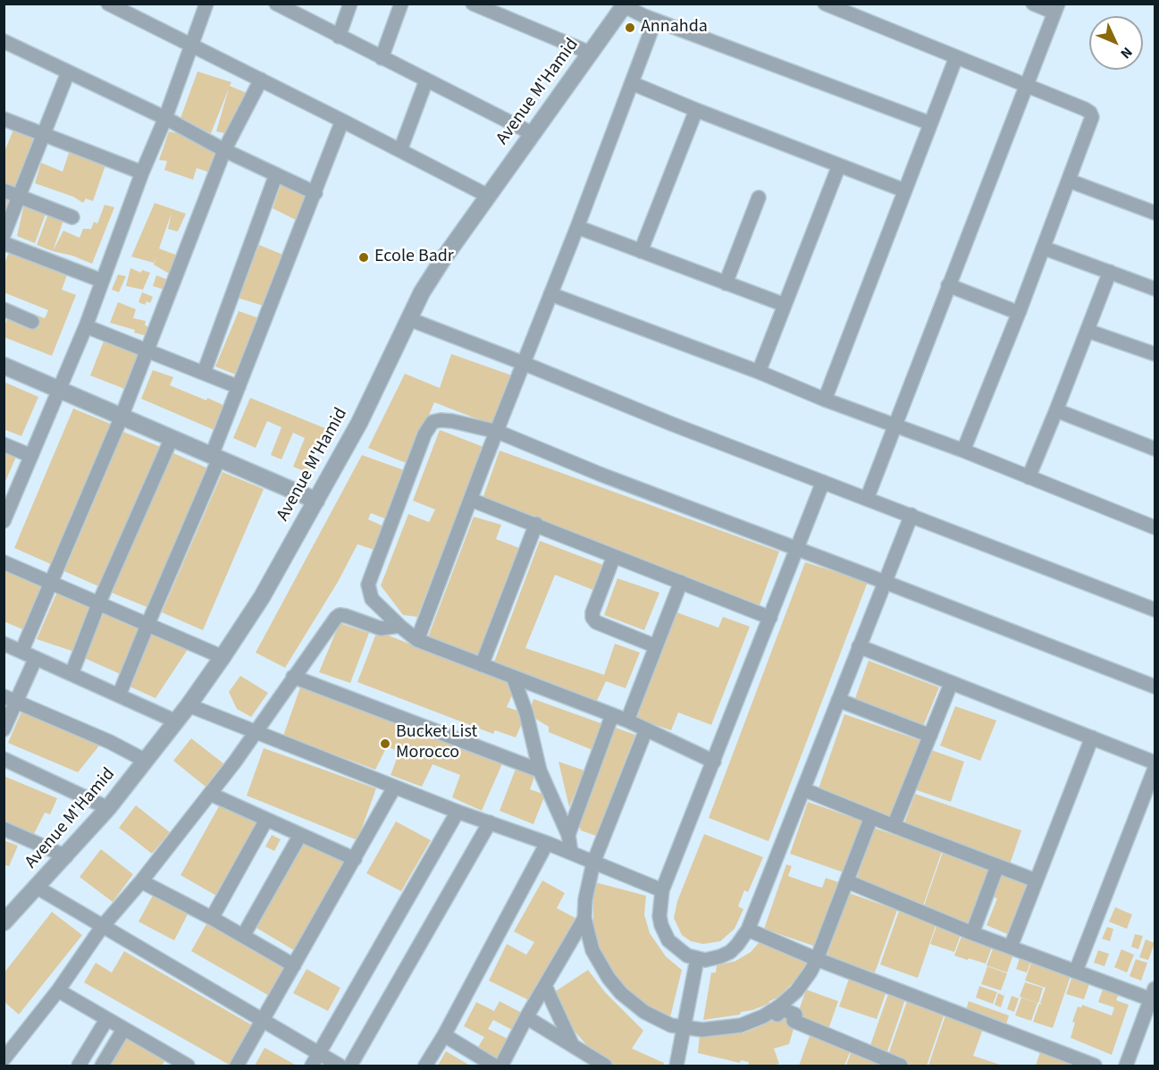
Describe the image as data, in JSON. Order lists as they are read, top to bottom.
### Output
{
  "streets": {
    "street": ["Avenue M'Hamid"]
  },
  "places": ["Annahda", "Ecole Badr", "Bucket List Morocco"],
  "north": "bottom right"
}
